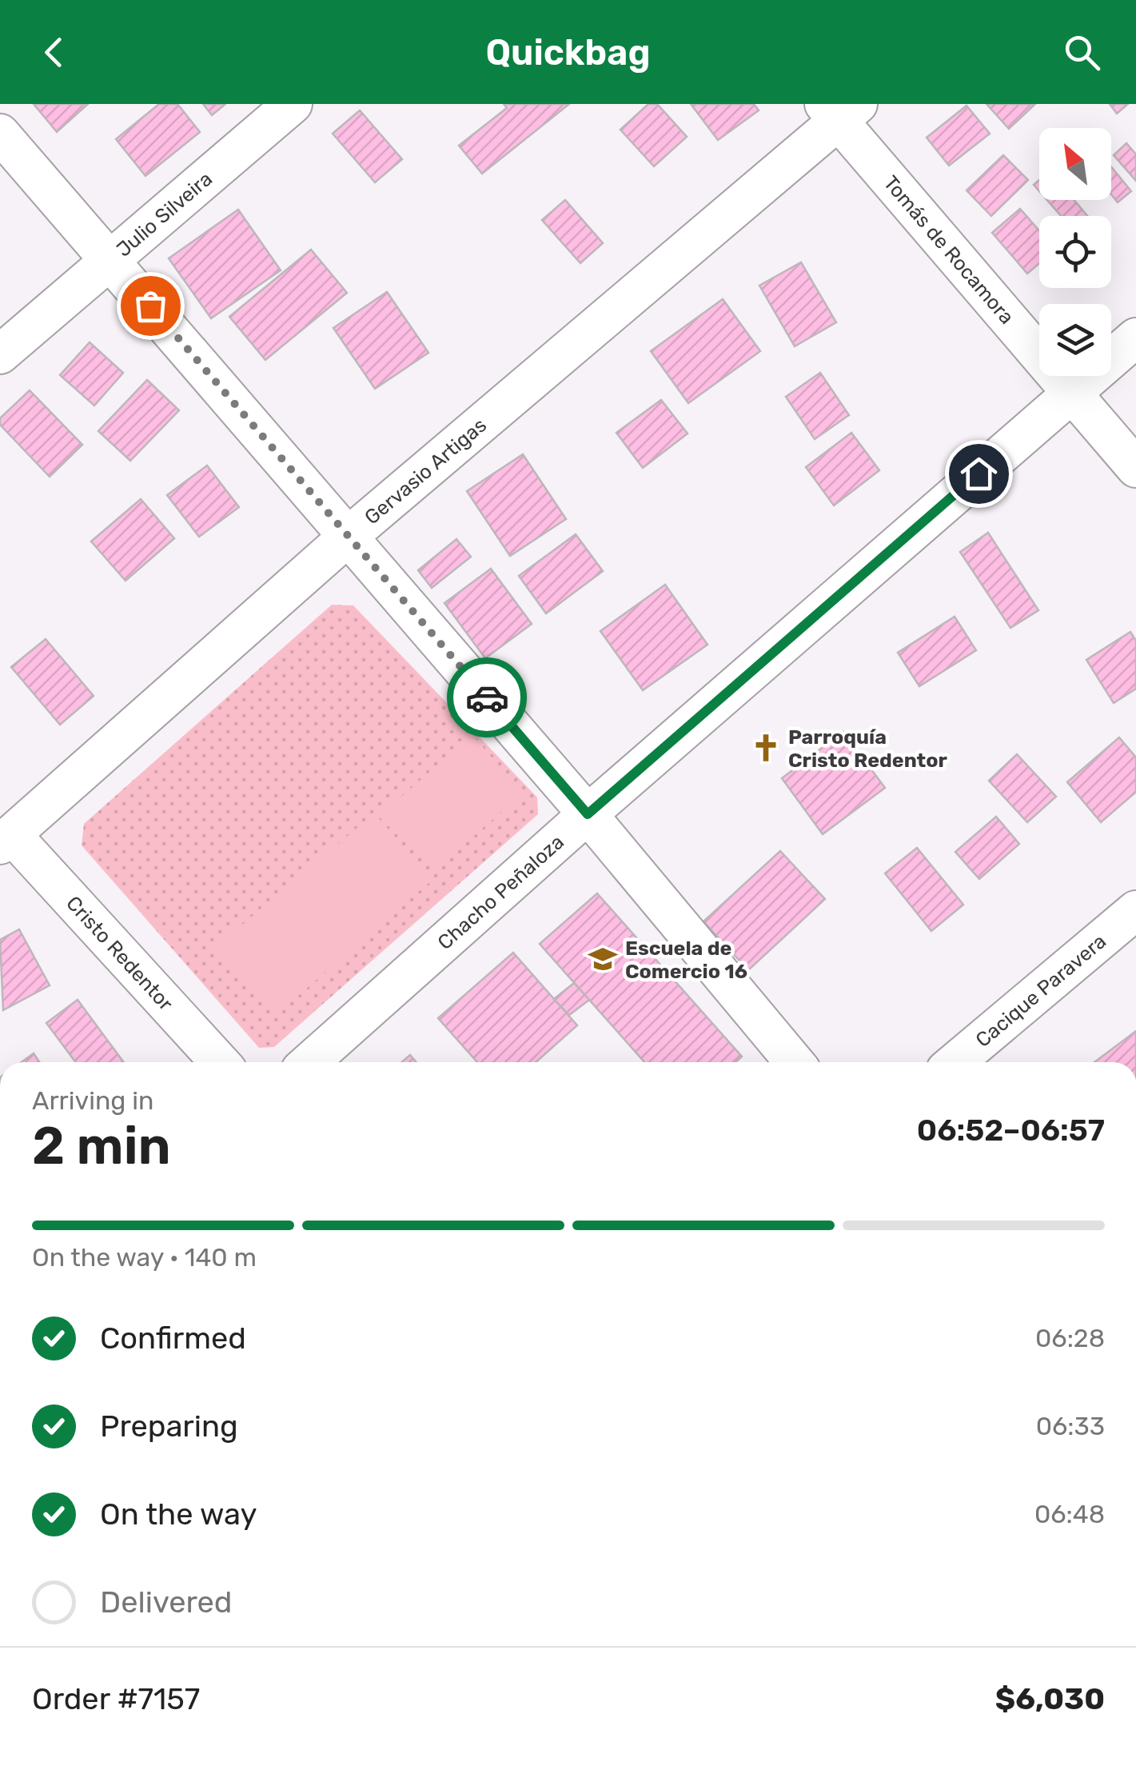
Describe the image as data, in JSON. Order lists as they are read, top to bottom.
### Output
{
  "streets": {
    "street": [
      "Julio Silveira",
      "Tomás de Rocamora",
      "Gervasio Artigas",
      "Chacho Peñaloza",
      "Cristo Redentor",
      "Cacique Paravera"
    ]
  },
  "crossings": [
    ["Tomás de Rocamora", "Gervasio Artigas"],
    ["Tomás de Rocamora", "Chacho Peñaloza"],
    ["Gervasio Artigas", "Cristo Redentor"]
  ],
  "places": {
    "church": ["Parroquía Cristo Redentor"],
    "school or university": ["Escuela de Comercio 16"]
  },
  "north": "top left",
  "page": {
    "header": "Quickbag",
    "heading": ["2 min", "Arriving in", "06:52–06:57"],
    "panel": ["Order #7157", "$6,030"],
    "bar": "On the way · 140 m",
    "list": [
      ["Confirmed", "06:28"],
      ["Preparing", "06:33"],
      ["On the way", "06:48"],
      "Delivered"
    ]
  }
}
